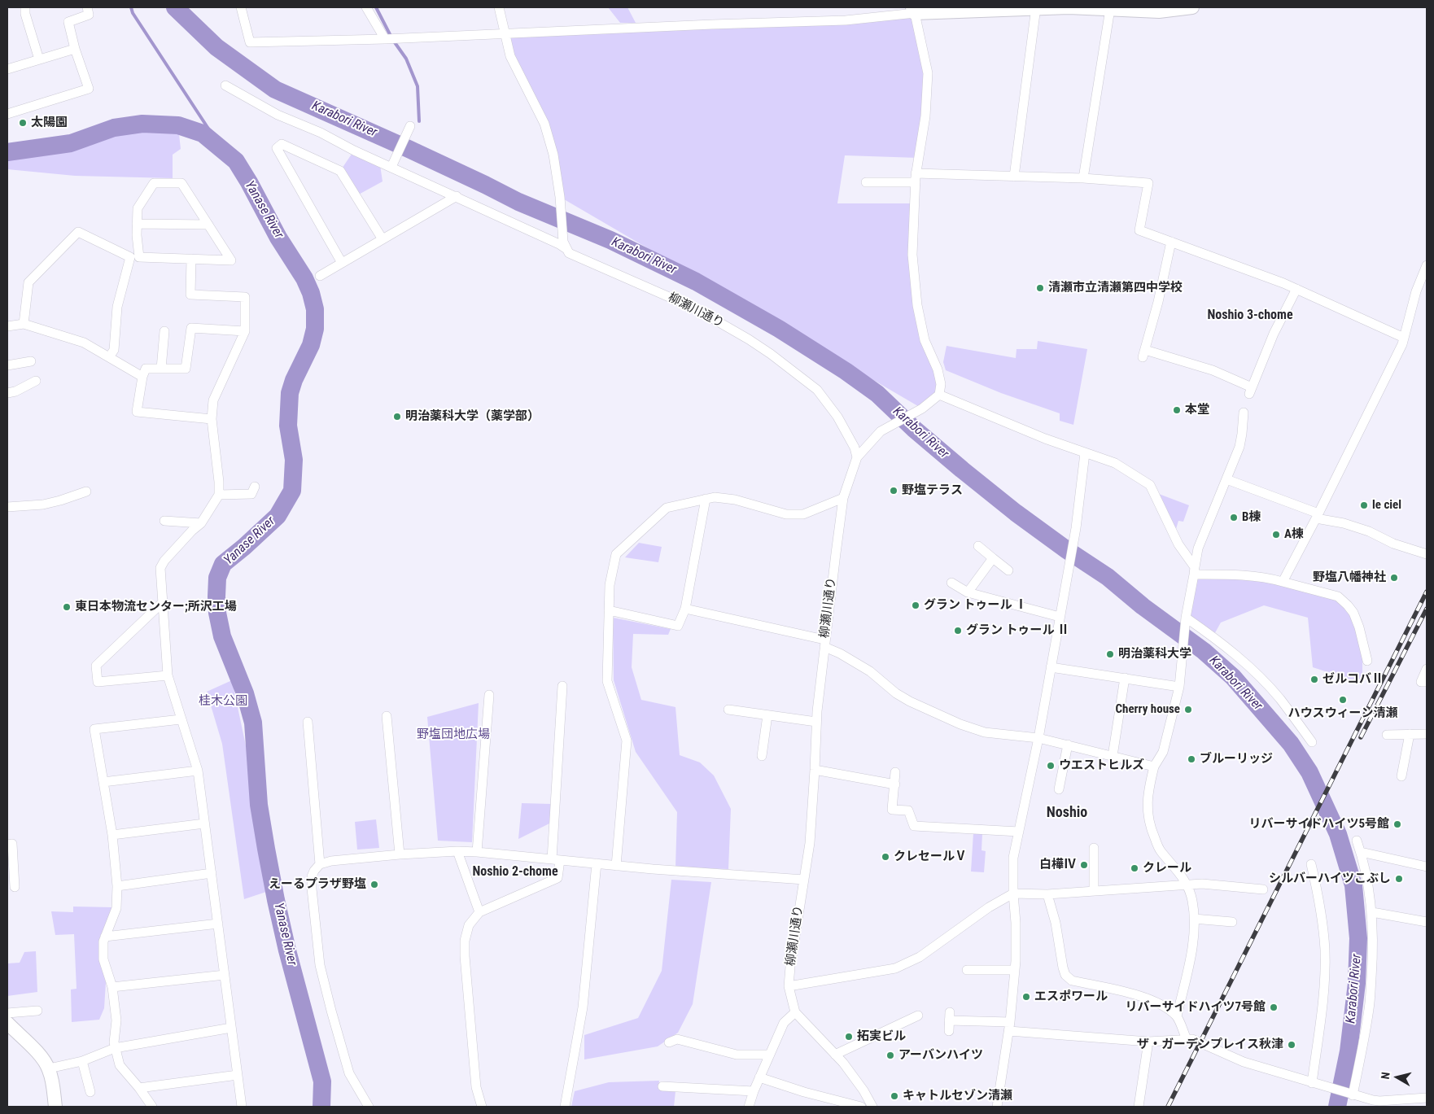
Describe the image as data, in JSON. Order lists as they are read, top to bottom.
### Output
{
  "streets": {
    "street": ["柳瀬川通り"]
  },
  "districts": ["Noshio 3-chome", "Noshio", "Noshio 2-chome"],
  "water": ["Karabori River", "Yanase River"],
  "parks": ["桂木公園", "野塩団地広場"],
  "places": [
    "太陽園",
    "清瀬市立清瀬第四中学校",
    "本堂",
    "明治薬科大学（薬学部）",
    "野塩テラス",
    "le ciel",
    "B棟",
    "A棟",
    "野塩八幡神社",
    "グラン トゥール Ⅰ",
    "東日本物流センター;所沢工場",
    "グラン トゥール Ⅱ",
    "明治薬科大学",
    "ゼルコバⅡ",
    "ハウスウィーン清瀬",
    "Cherry house",
    "ブルーリッジ",
    "ウエストヒルズ",
    "リバーサイドハイツ5号館",
    "クレセールⅤ",
    "白樺Ⅳ",
    "クレール",
    "シルバーハイツこぶし",
    "えーるプラザ野塩",
    "エスポワール",
    "リバーサイドハイツ7号館",
    "拓実ビル",
    "ザ・ガーデンプレイス秋津",
    "アーバンハイツ",
    "キャトルセゾン清瀬"
  ],
  "north": "left"
}
